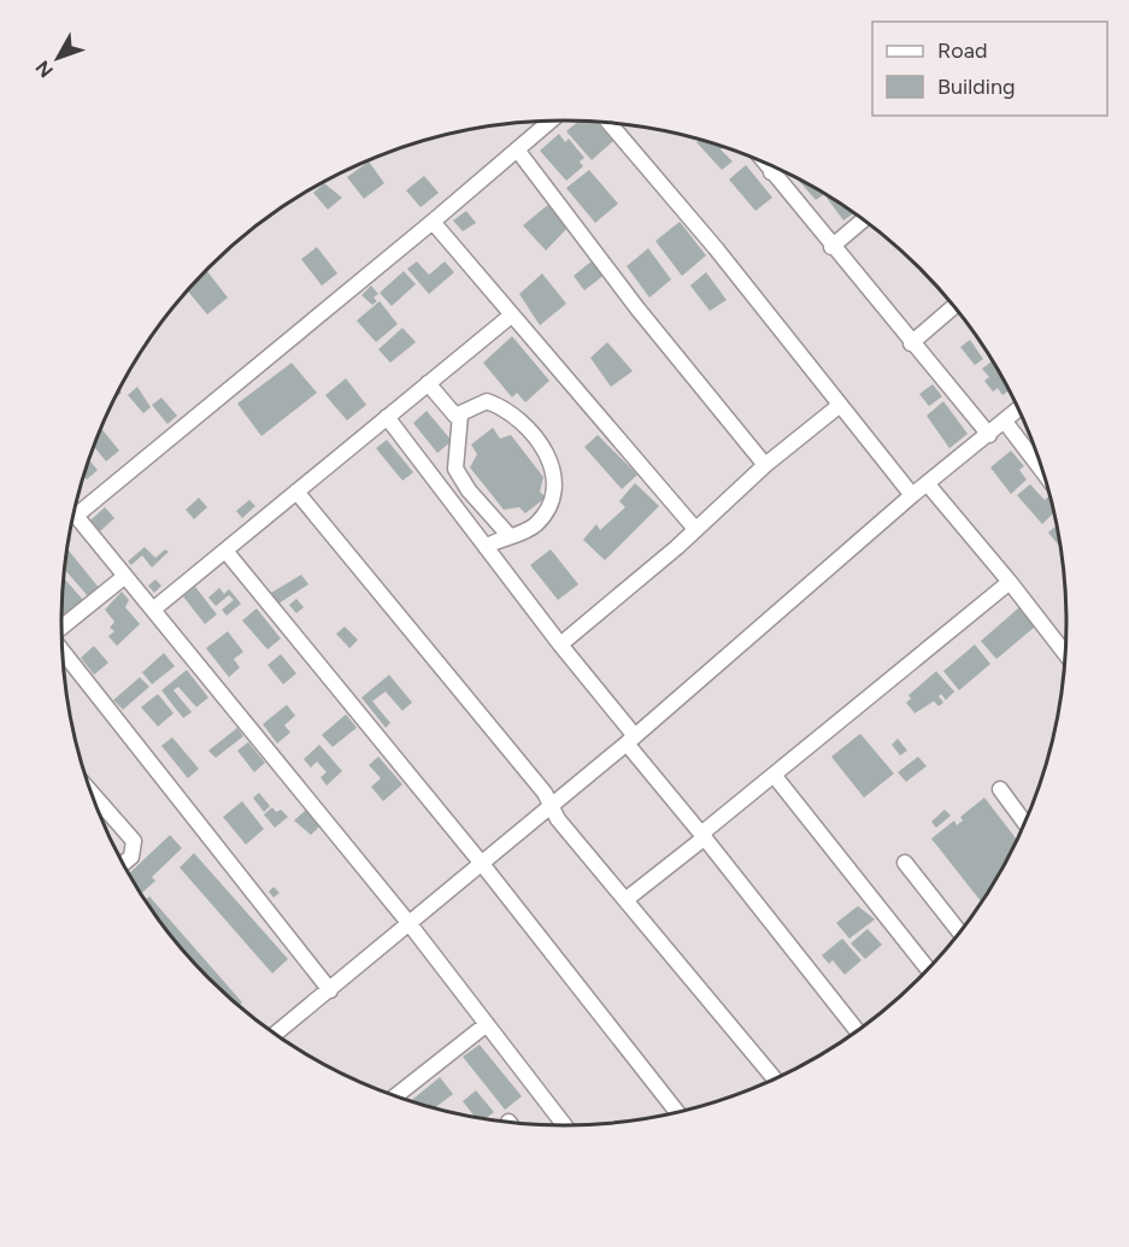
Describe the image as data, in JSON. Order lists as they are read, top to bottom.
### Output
{
  "legend": ["Road", "Building"],
  "north": "bottom left"
}
